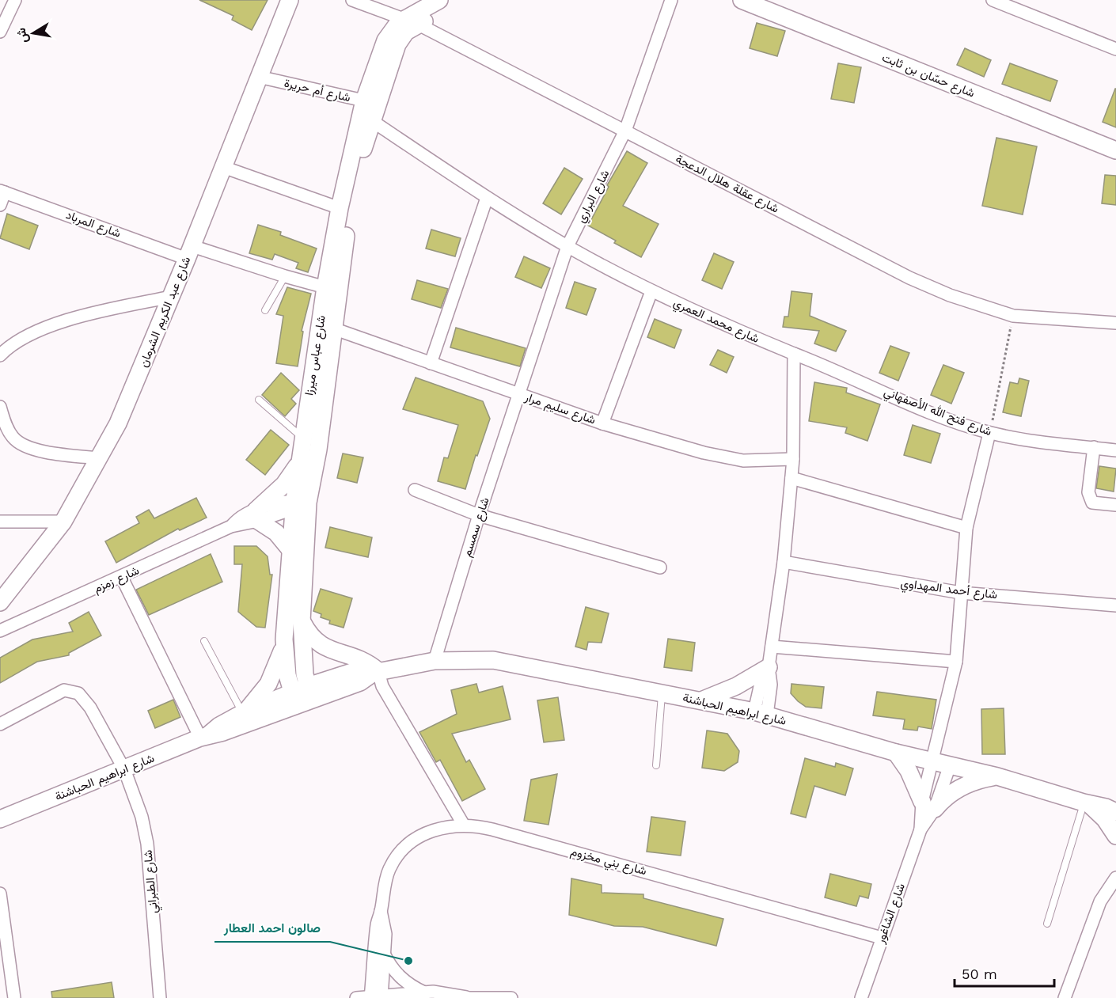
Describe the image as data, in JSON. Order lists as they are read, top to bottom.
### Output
{
  "streets": {
    "street": [
      "شارع حسّان بن ثابت",
      "شارع أم حريرة",
      "شارع عقلة هلال الدعجة",
      "شارع البراري",
      "شارع المرباد",
      "شارع عبد الكريم الشرمان",
      "شارع محمد العمري",
      "شارع عباس ميرزا",
      "شارع سليم مرار",
      "شارع فتح الله الأصفهاني",
      "شارع سمسم",
      "شارع زمزم",
      "شارع أحمد المهداوي",
      "شارع ابراهيم الحباشنة",
      "شارع بني مخزوم",
      "شارع الطبراني",
      "شارع الشاغور"
    ]
  },
  "crossings": [
    ["شارع أم حريرة", "شارع عبد الكريم الشرمان"],
    ["شارع أم حريرة", "شارع عباس ميرزا"],
    ["شارع عقلة هلال الدعجة", "شارع البراري"],
    ["شارع عقلة هلال الدعجة", "شارع عباس ميرزا"],
    ["شارع البراري", "شارع محمد العمري"],
    ["شارع البراري", "شارع سليم مرار"],
    ["شارع البراري", "شارع سمسم"],
    ["شارع المرباد", "شارع عبد الكريم الشرمان"],
    ["شارع المرباد", "شارع عباس ميرزا"],
    ["شارع محمد العمري", "شارع عباس ميرزا"],
    ["شارع محمد العمري", "شارع فتح الله الأصفهاني"],
    ["شارع عباس ميرزا", "شارع سليم مرار"],
    ["شارع عباس ميرزا", "شارع زمزم"],
    ["شارع عباس ميرزا", "شارع ابراهيم الحباشنة"],
    ["شارع سليم مرار", "شارع سمسم"],
    ["شارع فتح الله الأصفهاني", "شارع الشاغور"],
    ["شارع سمسم", "شارع ابراهيم الحباشنة"],
    ["شارع أحمد المهداوي", "شارع الشاغور"],
    ["شارع ابراهيم الحباشنة", "شارع الطبراني"],
    ["شارع ابراهيم الحباشنة", "شارع الشاغور"],
    ["شارع بني مخزوم", "شارع الشاغور"]
  ],
  "places": ["صالون احمد العطار"],
  "scale_bar": "50 m",
  "north": "left"
}
